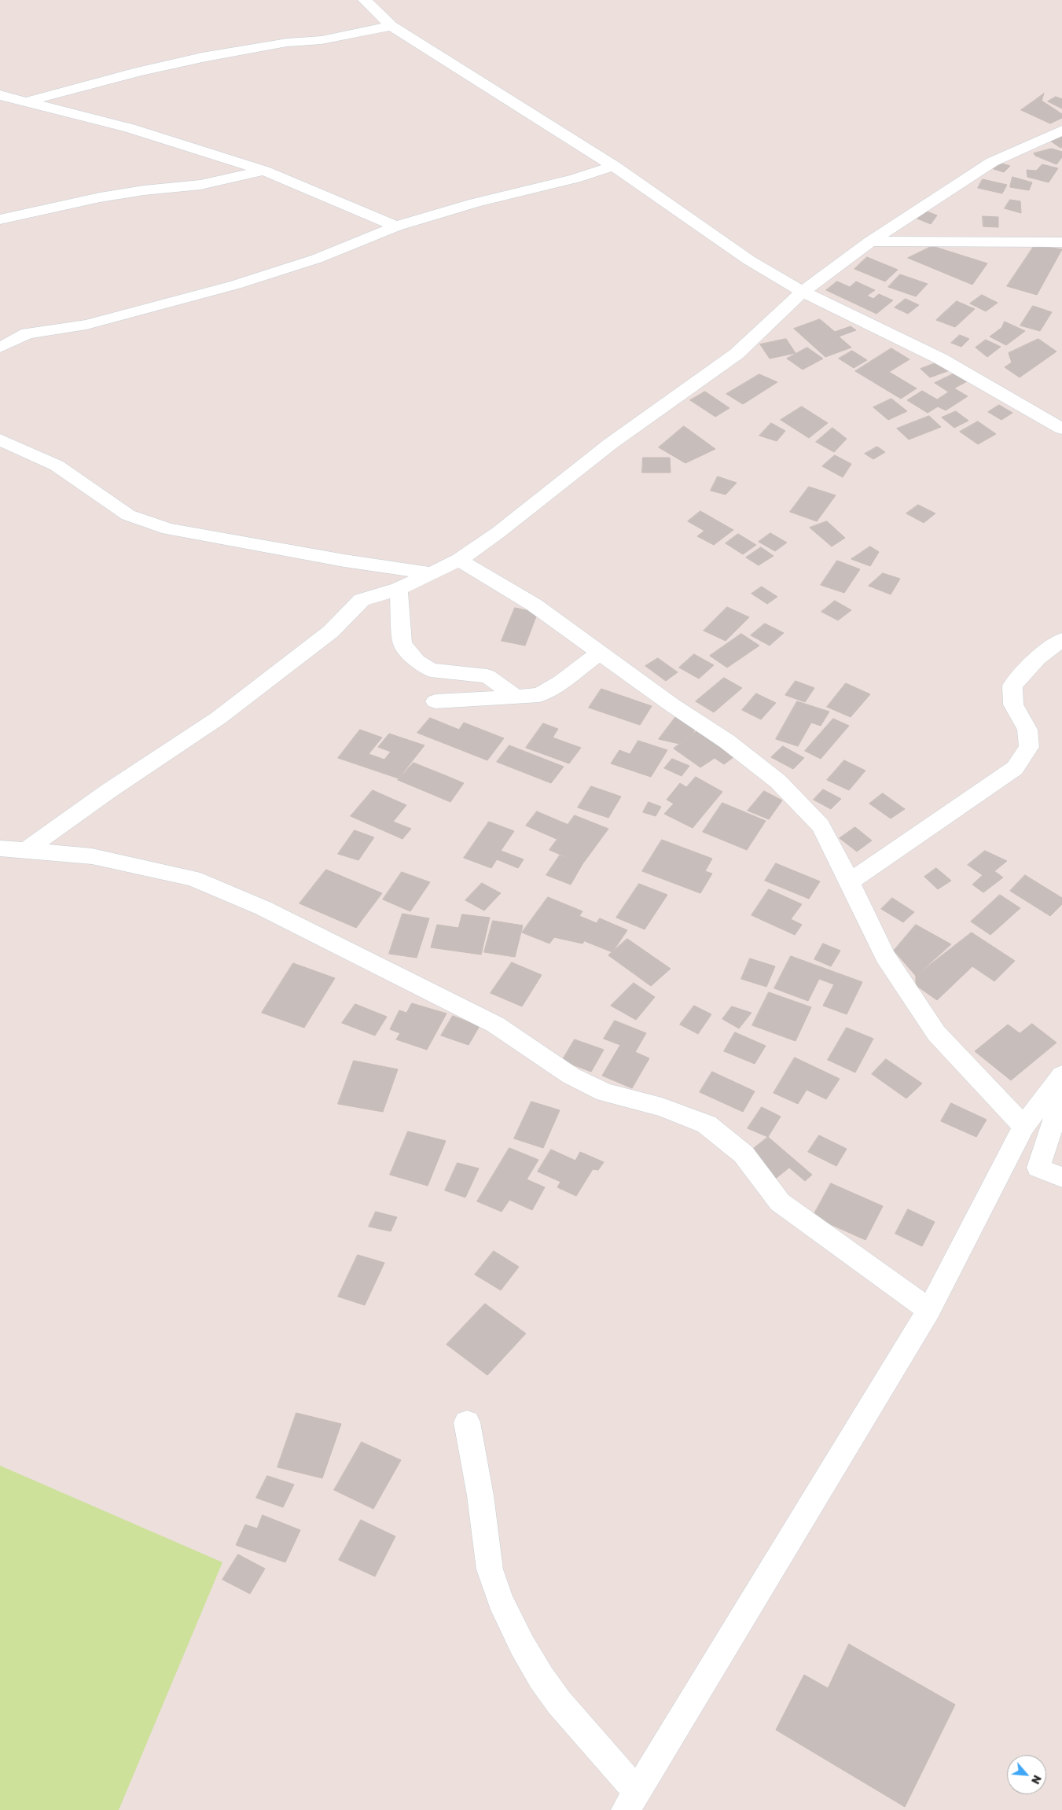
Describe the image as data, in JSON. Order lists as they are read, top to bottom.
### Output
{
  "north": "bottom right"
}
